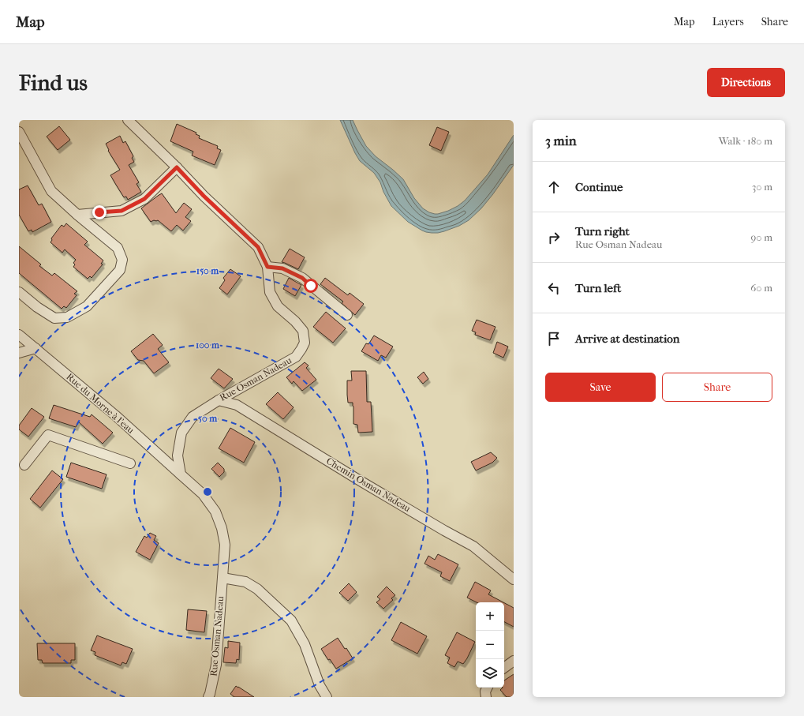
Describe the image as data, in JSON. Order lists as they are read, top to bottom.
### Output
{
  "streets": {
    "street": ["Rue Osman Nadeau", "Rue du Morne à l'eau", "Chemin Osman Nadeau"]
  },
  "crossings": [
    ["Rue Osman Nadeau", "Rue du Morne à l'eau"],
    ["Rue Osman Nadeau", "Chemin Osman Nadeau"]
  ],
  "page": {
    "header": "Map",
    "nav": ["Map", "Layers", "Share"],
    "buttons": [
      "Directions",
      ["Save", "Share"]
    ],
    "title": "Find us",
    "heading": ["3 min", "Walk · 180 m"],
    "list": [
      ["Continue", "30 m"],
      ["Turn right", "Rue Osman Nadeau", "90 m"],
      ["Turn left", "60 m"],
      "Arrive at destination"
    ],
    "map_buttons": ["+", "−"]
  },
  "rings": ["150 m", "100 m", "50 m"]
}
